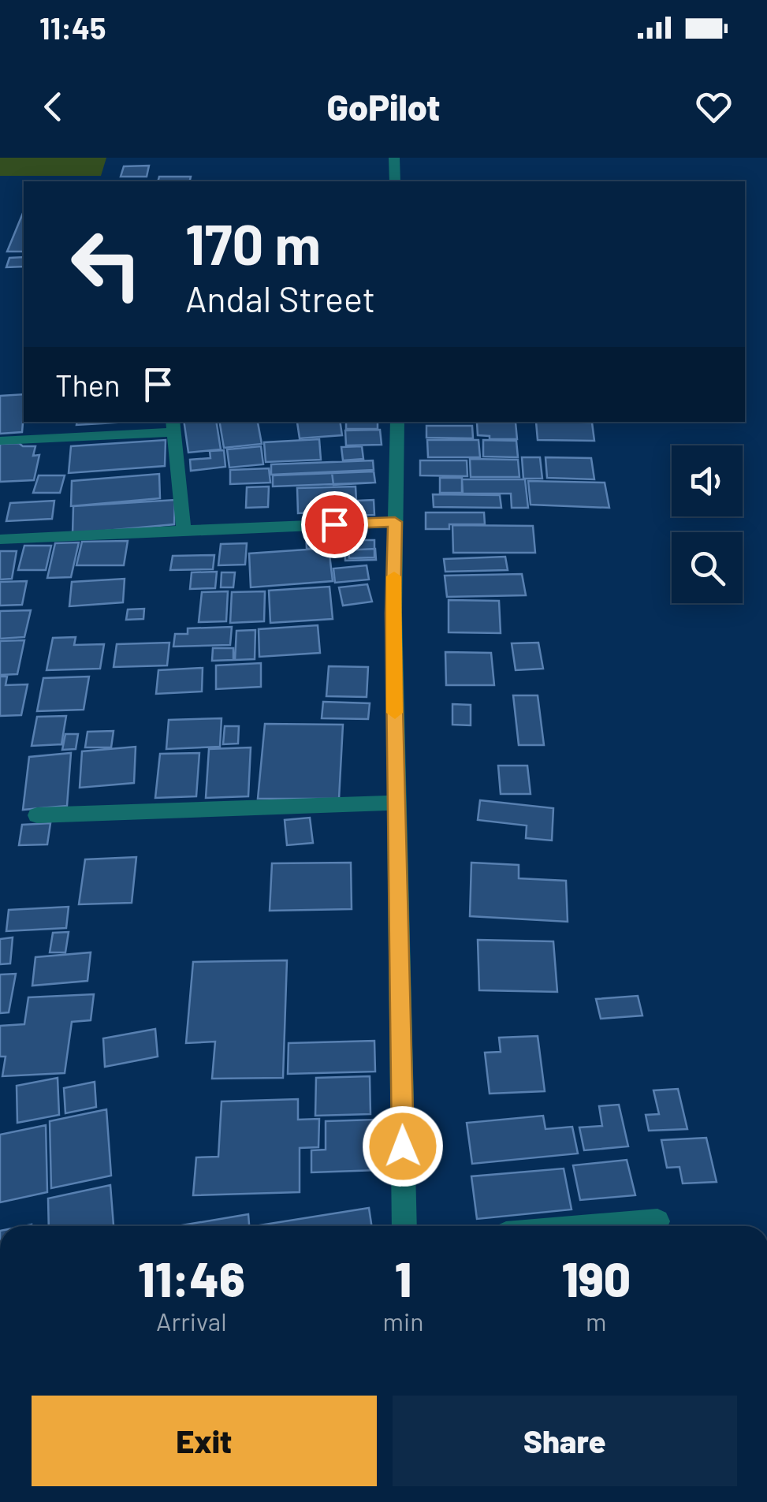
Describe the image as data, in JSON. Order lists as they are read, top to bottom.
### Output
{
  "page": {
    "status": "11:45",
    "header": "GoPilot",
    "turn": ["170 m", "Andal Street"],
    "then": "Then",
    "eta": [
      "11:46",
      "Arrival",
      "1",
      "min",
      "190",
      "m"
    ],
    "buttons": ["Exit", "Share"]
  }
}
